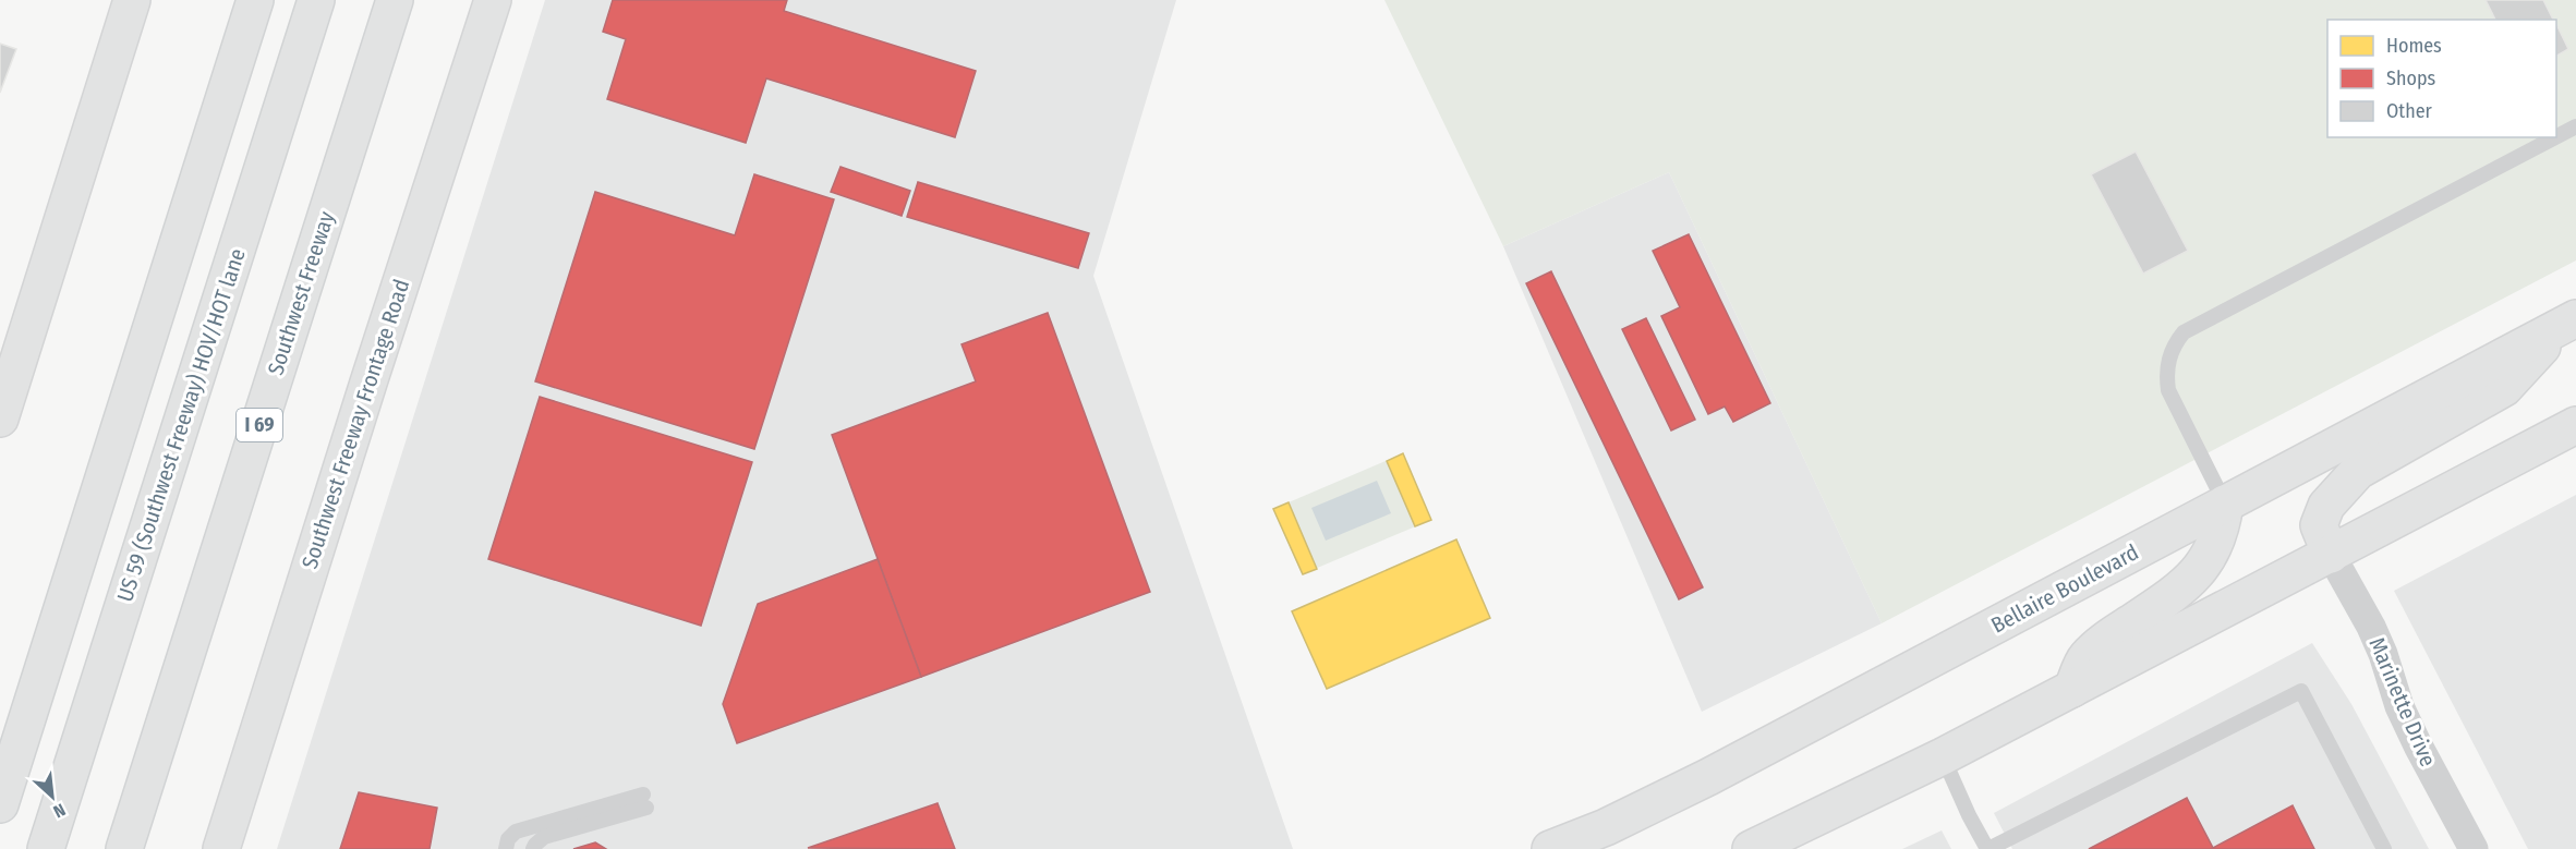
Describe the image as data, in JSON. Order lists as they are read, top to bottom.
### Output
{
  "streets": {
    "main road": [
      "Southwest Freeway",
      "Southwest Freeway Frontage Road",
      "US 59 (Southwest Freeway) HOV/HOT lane",
      "I 69",
      "Bellaire Boulevard"
    ],
    "street": ["Marinette Drive"]
  },
  "legend": ["Homes", "Shops", "Other"],
  "north": "bottom right"
}
